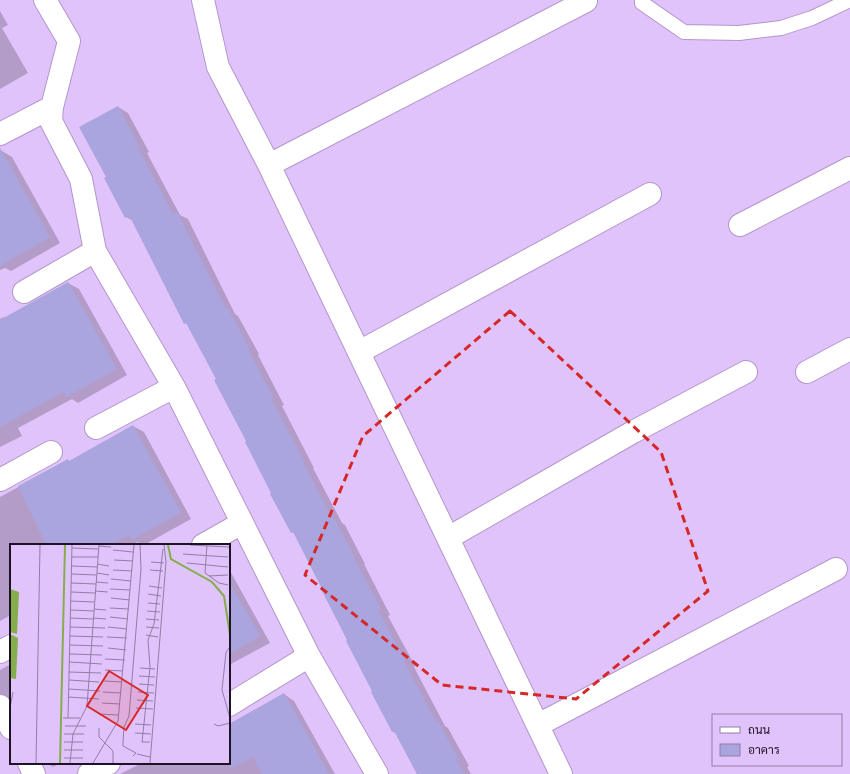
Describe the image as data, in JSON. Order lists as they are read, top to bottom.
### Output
{
  "legend": ["ถนน", "อาคาร"]
}
